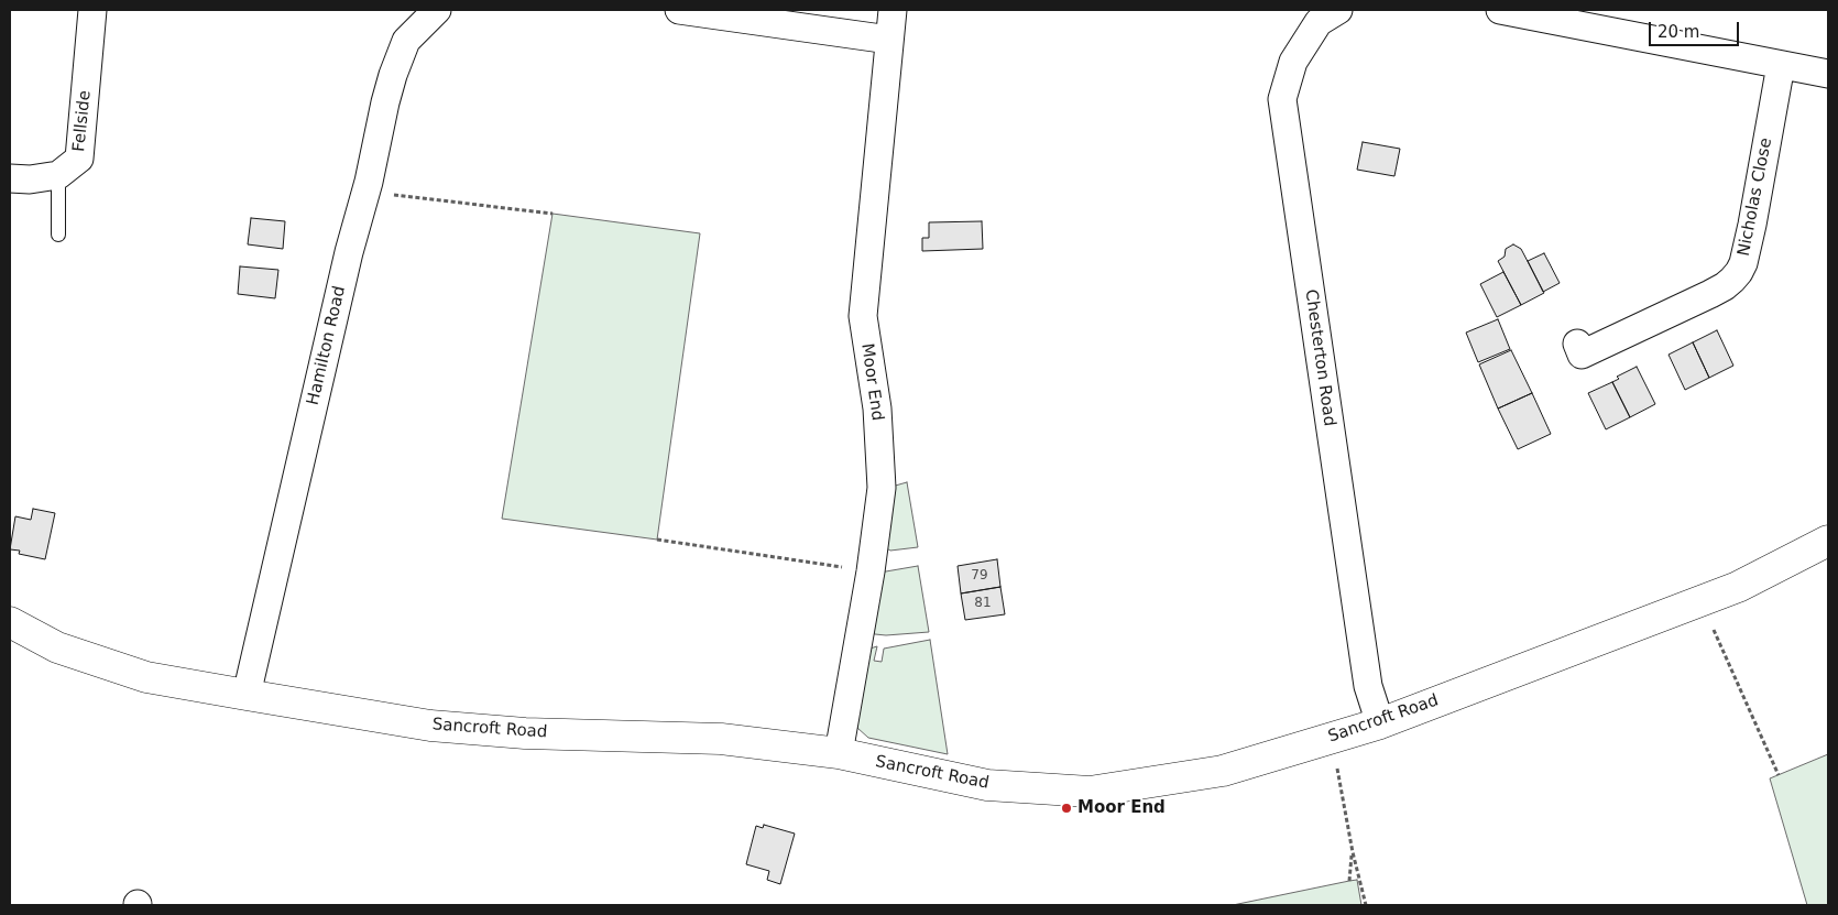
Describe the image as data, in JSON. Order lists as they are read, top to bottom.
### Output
{
  "streets": {
    "street": [
      "Fellside",
      "Nicholas Close",
      "Hamilton Road",
      "Chesterton Road",
      "Moor End",
      "Sancroft Road"
    ]
  },
  "crossings": [
    ["Hamilton Road", "Sancroft Road"],
    ["Chesterton Road", "Sancroft Road"],
    ["Moor End", "Sancroft Road"]
  ],
  "places": ["Moor End"],
  "house_numbers": ["79", "81"],
  "scale_bar": "20 m"
}
